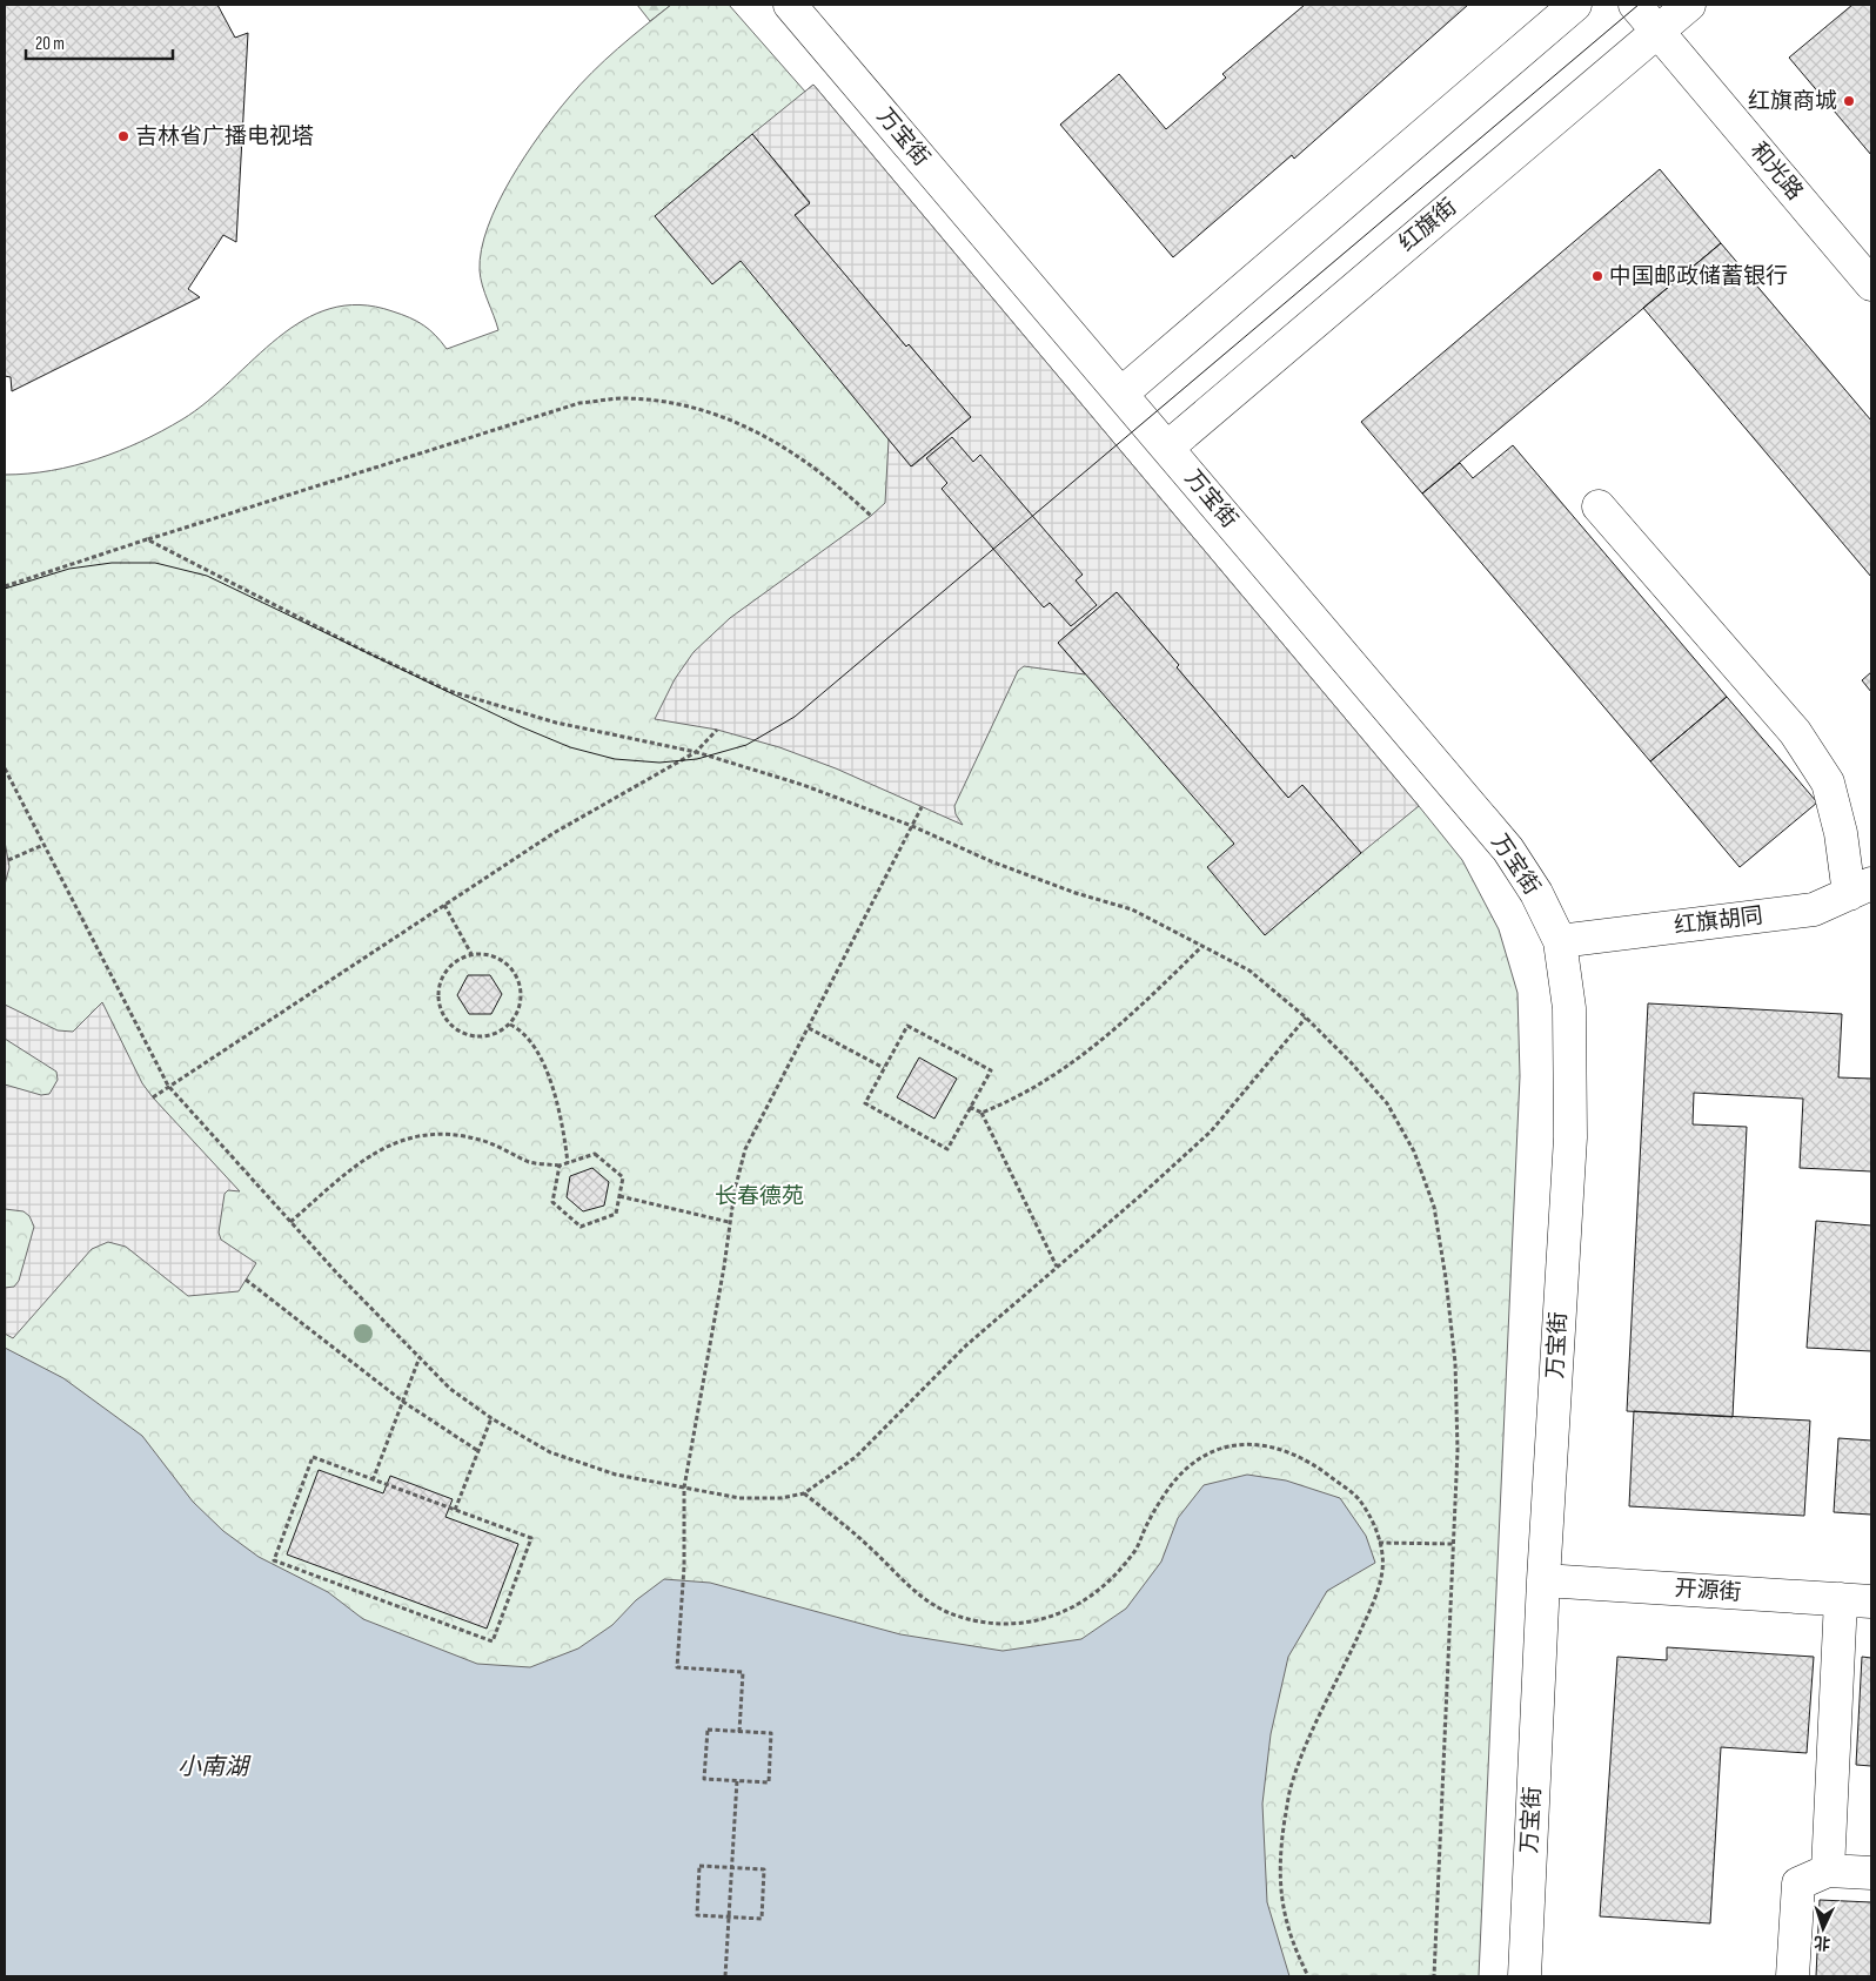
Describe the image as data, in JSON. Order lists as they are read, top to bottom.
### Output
{
  "streets": {
    "street": [
      "万宝街",
      "和光路",
      "红旗街",
      "红旗胡同",
      "开源街"
    ]
  },
  "crossings": [
    ["万宝街", "红旗街"],
    ["万宝街", "红旗胡同"],
    ["万宝街", "开源街"],
    ["和光路", "红旗街"]
  ],
  "water": ["小南湖"],
  "parks": ["长春德苑"],
  "places": ["红旗商城", "吉林省广播电视塔", "中国邮政储蓄银行"],
  "scale_bar": "20 m",
  "north": "bottom"
}
